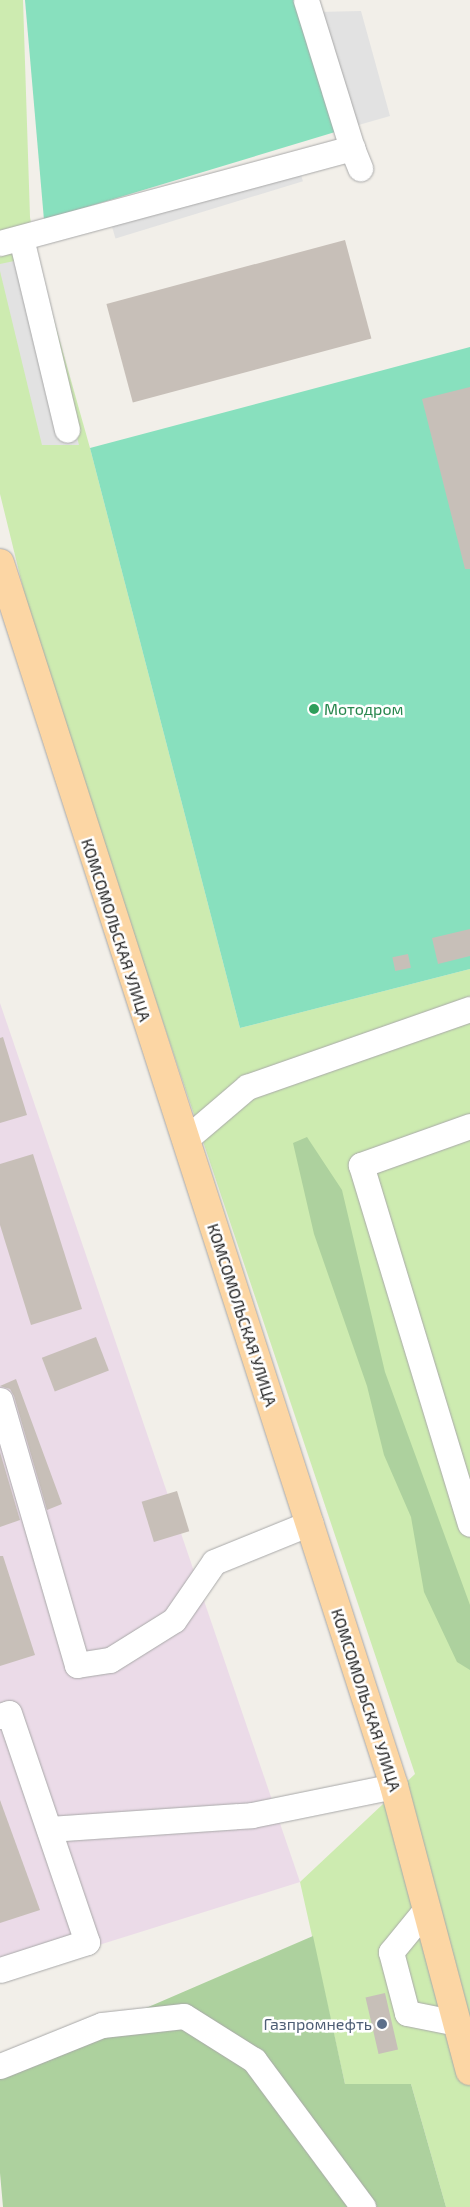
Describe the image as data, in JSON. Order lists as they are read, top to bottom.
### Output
{
  "streets": {
    "main road": ["КОМСОМОЛЬСКАЯ УЛИЦА"]
  },
  "places": ["Мотодром", "Газпромнефть"]
}
